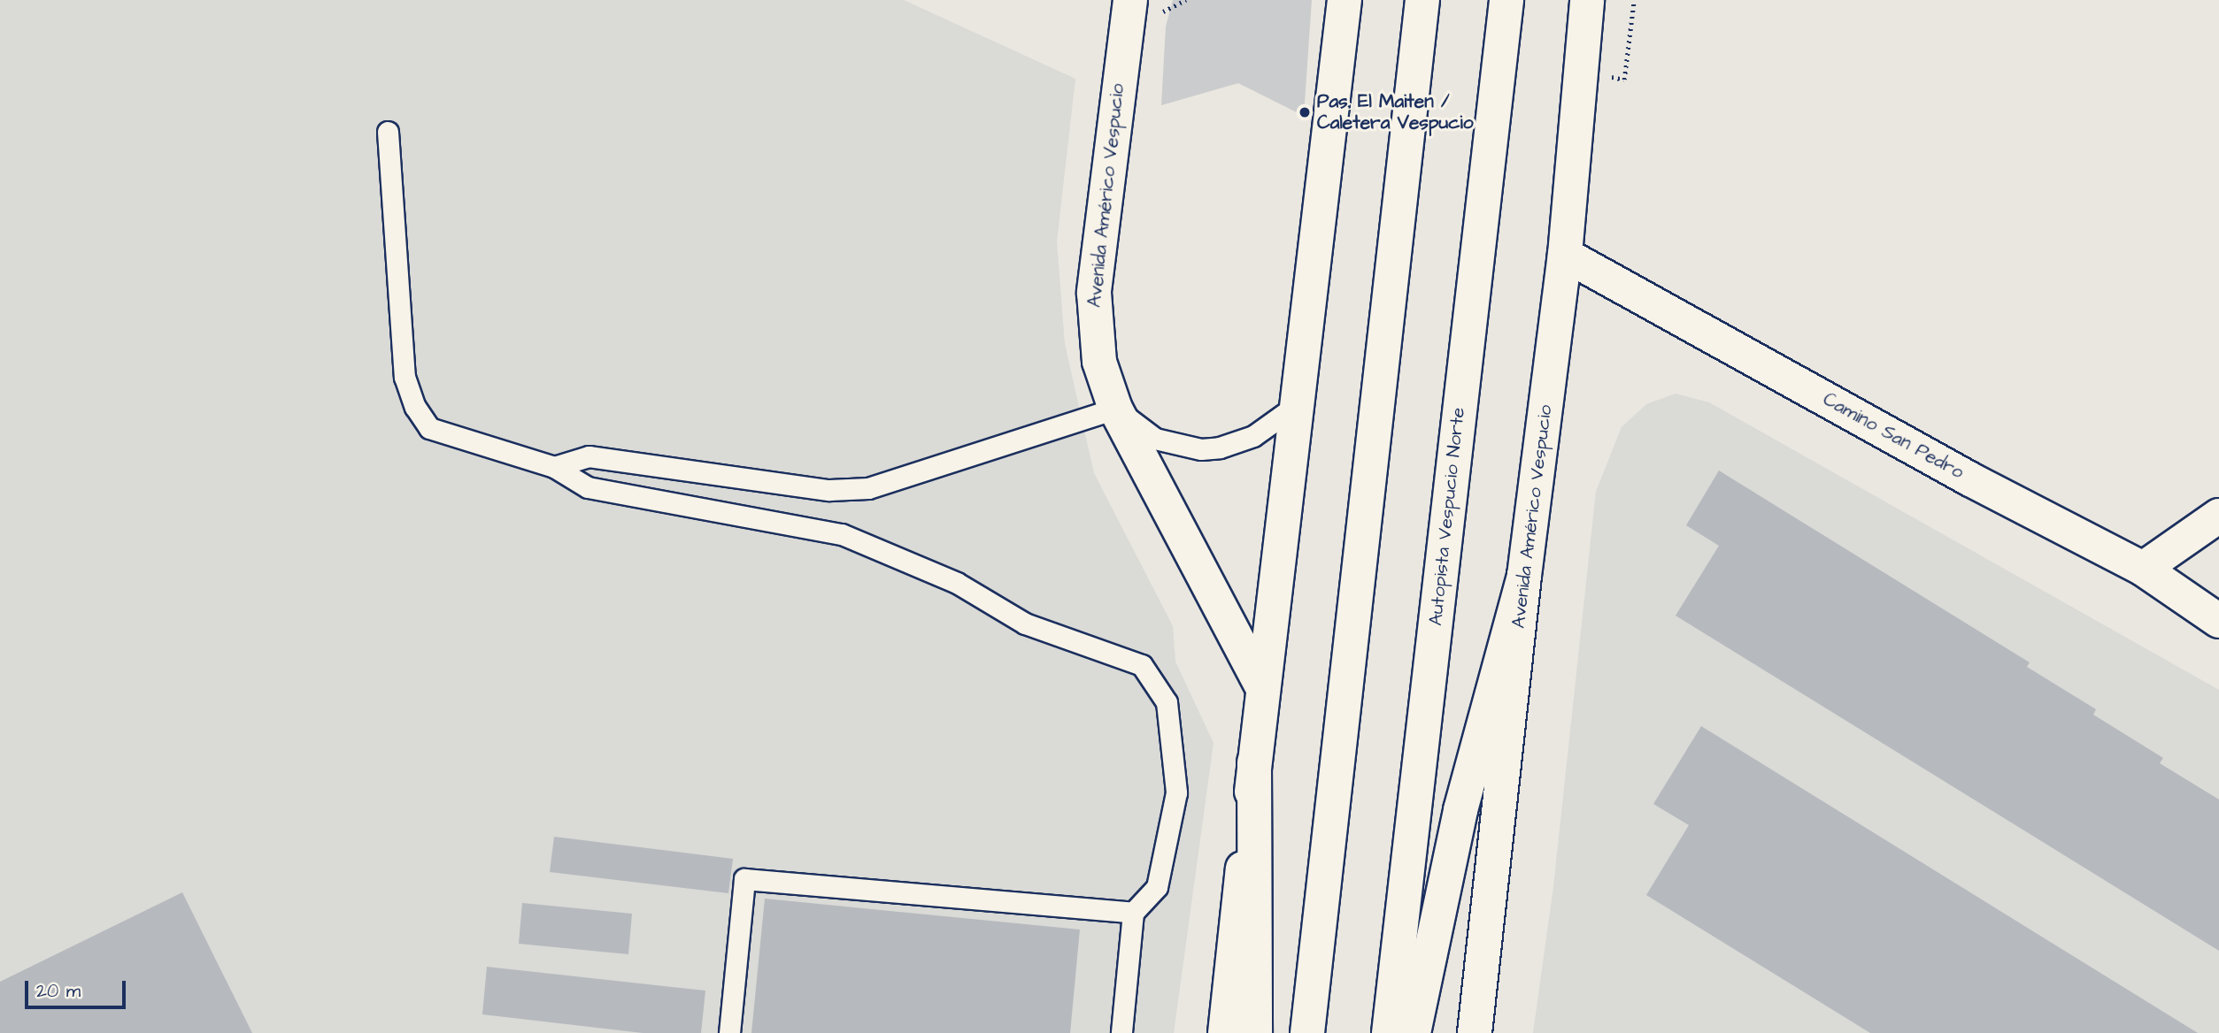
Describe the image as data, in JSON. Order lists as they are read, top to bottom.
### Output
{
  "streets": {
    "main road": ["Avenida Américo Vespucio", "Camino San Pedro", "Autopista Vespucio Norte"]
  },
  "crossings": [
    ["Avenida Américo Vespucio", "Camino San Pedro"]
  ],
  "places": ["Pas. El Maiten / Caletera Vespucio"],
  "scale_bar": "20 m"
}
